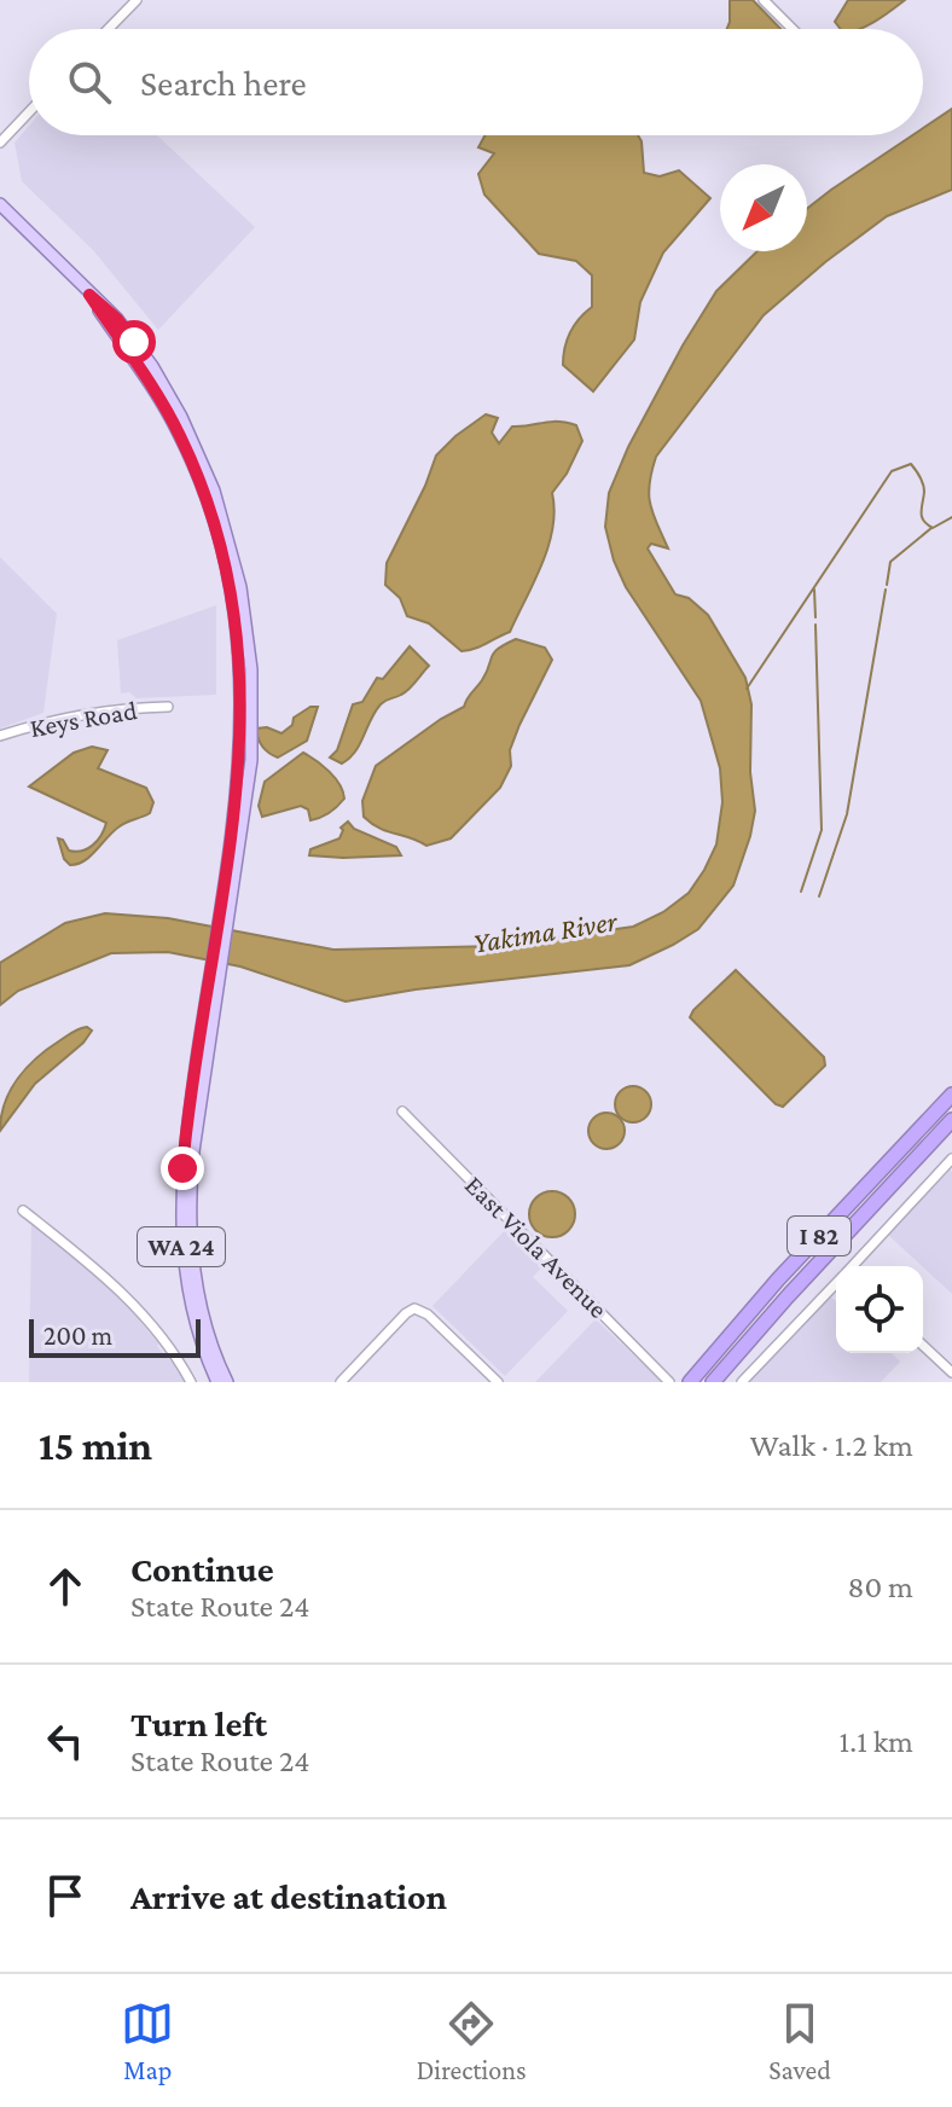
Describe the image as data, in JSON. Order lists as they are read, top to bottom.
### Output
{
  "streets": {
    "highway": ["I 82"],
    "main road": ["WA 24"],
    "street": ["Keys Road", "East Viola Avenue"]
  },
  "water": ["Yakima River"],
  "scale_bar": "200 m",
  "north": "bottom left",
  "page": {
    "search": "Search here",
    "scale": "200 m",
    "heading": ["15 min", "Walk · 1.2 km"],
    "list": [
      ["Continue", "State Route 24", "80 m"],
      ["Turn left", "State Route 24", "1.1 km"],
      "Arrive at destination"
    ],
    "nav": ["Map", "Directions", "Saved"]
  }
}
